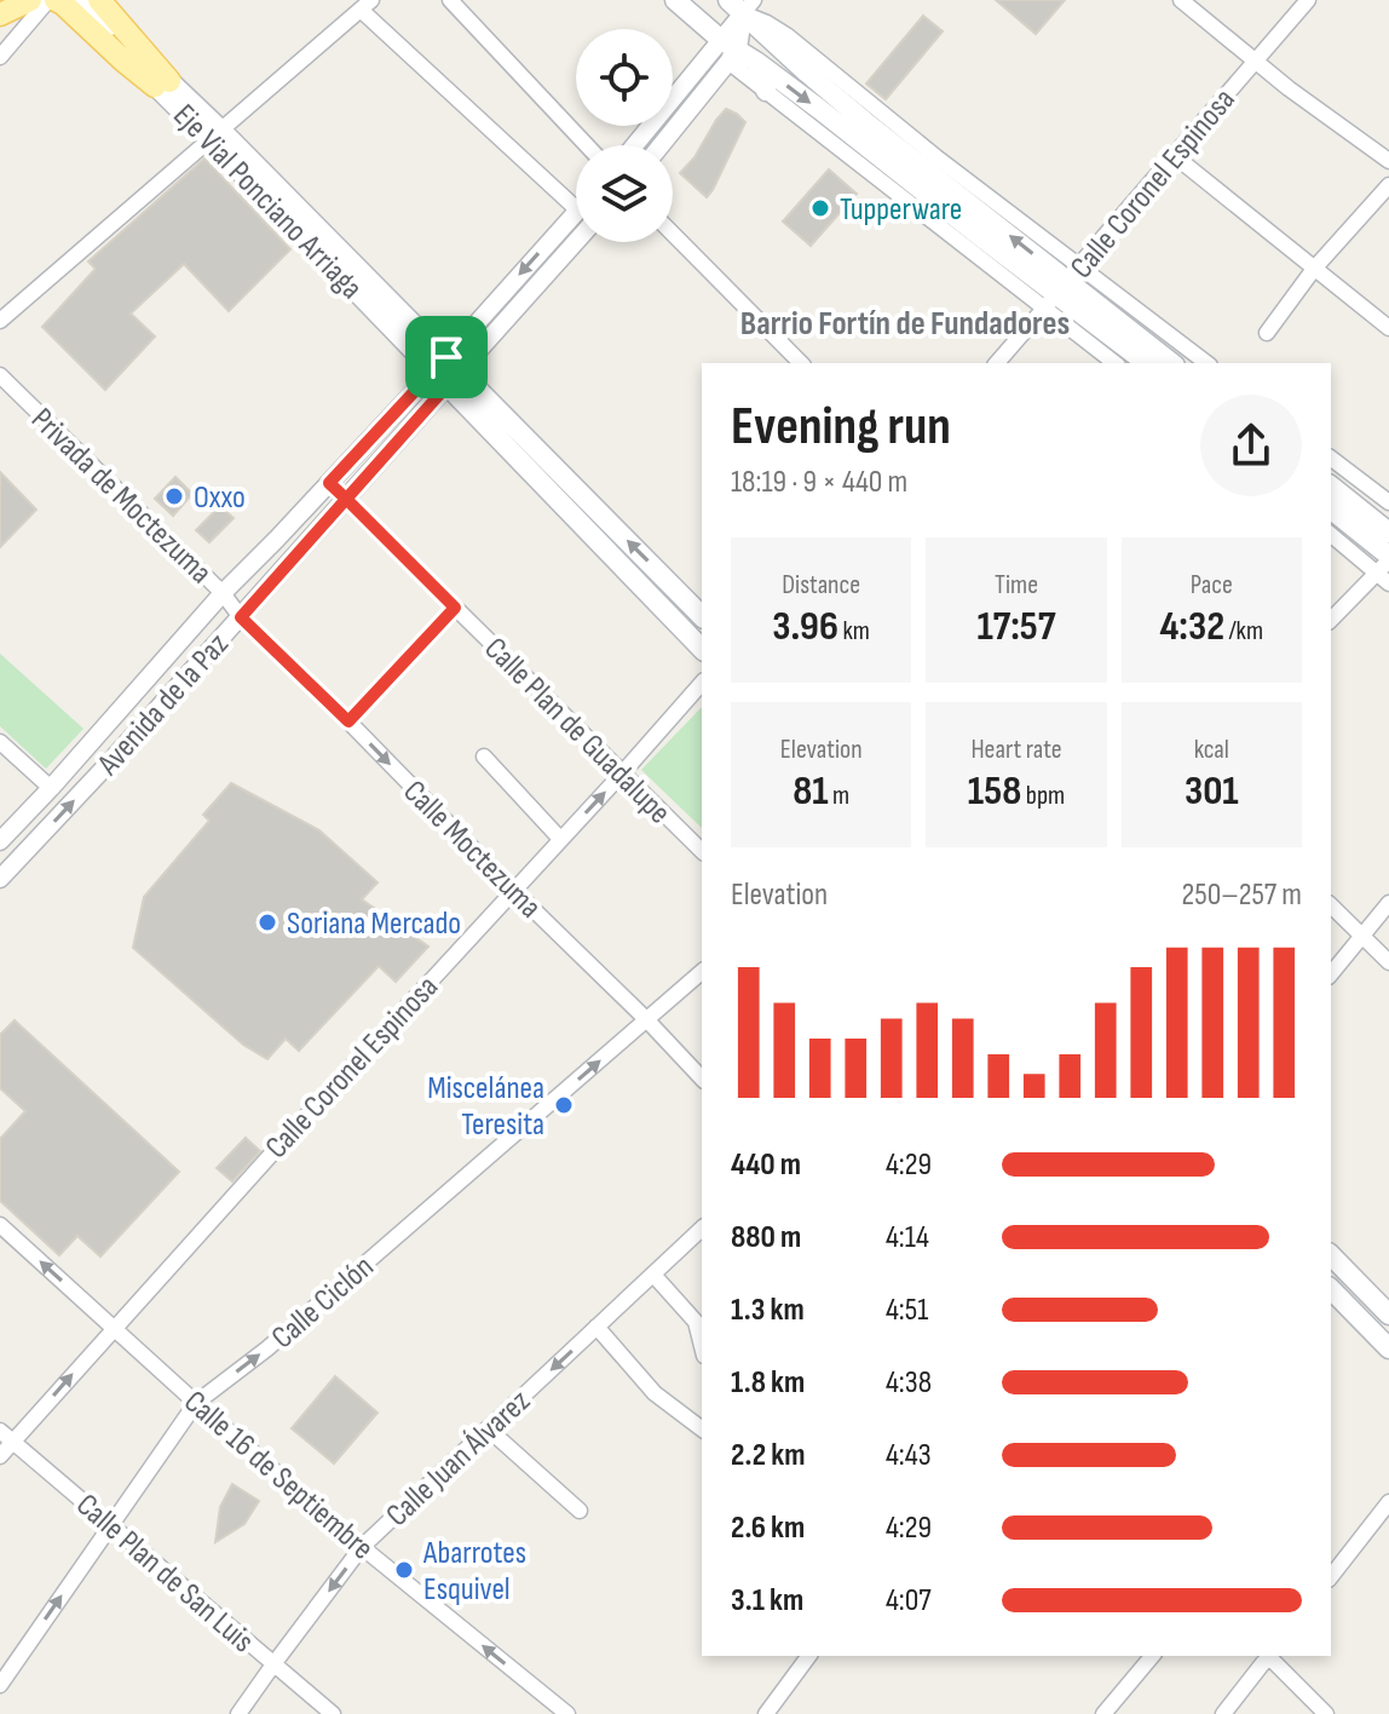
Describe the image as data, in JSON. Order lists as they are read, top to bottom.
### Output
{
  "streets": {
    "main road": ["Eje Vial Ponciano Arriaga"],
    "street": [
      "Calle Coronel Espinosa",
      "Privada de Moctezuma",
      "Avenida de la Paz",
      "Calle Plan de Guadalupe",
      "Calle Moctezuma",
      "Calle Ciclón",
      "Calle Juan Álvarez",
      "Calle 16 de Septiembre",
      "Calle Plan de San Luis"
    ]
  },
  "crossings": [
    ["Calle Coronel Espinosa", "Calle Plan de Guadalupe"],
    ["Calle Coronel Espinosa", "Calle Moctezuma"],
    ["Calle Coronel Espinosa", "Calle 16 de Septiembre"],
    ["Calle Coronel Espinosa", "Calle Plan de San Luis"],
    ["Eje Vial Ponciano Arriaga", "Avenida de la Paz"],
    ["Privada de Moctezuma", "Avenida de la Paz"],
    ["Privada de Moctezuma", "Calle Moctezuma"],
    ["Avenida de la Paz", "Calle Plan de Guadalupe"],
    ["Avenida de la Paz", "Calle Moctezuma"],
    ["Calle Moctezuma", "Calle Ciclón"],
    ["Calle Ciclón", "Calle 16 de Septiembre"],
    ["Calle Ciclón", "Calle Plan de San Luis"],
    ["Calle Juan Álvarez", "Calle 16 de Septiembre"],
    ["Calle Juan Álvarez", "Calle Plan de San Luis"]
  ],
  "one_way": ["Calle Ciclón", "Calle Juan Álvarez", "Calle 16 de Septiembre"],
  "districts": ["Barrio Fortín de Fundadores"],
  "places": [
    "Tupperware",
    "Oxxo",
    "Soriana Mercado",
    "Miscelánea Teresita",
    "Abarrotes Esquivel"
  ],
  "page": {
    "heading": ["Evening run", "18:19 · 9 × 440 m"],
    "stats": [
      ["Distance", "3.96 km"],
      ["Time", "17:57"],
      ["Pace", "4:32 /km"],
      ["Elevation", "81 m"],
      ["Heart rate", "158 bpm"],
      ["kcal", "301"]
    ],
    "chart": ["Elevation", "250–257 m"],
    "list": [
      {
        "name": "440 m",
        "note": "4:29"
      },
      {
        "name": "880 m",
        "note": "4:14"
      },
      {
        "name": "1.3 km",
        "note": "4:51"
      },
      {
        "name": "1.8 km",
        "note": "4:38"
      },
      {
        "name": "2.2 km",
        "note": "4:43"
      },
      {
        "name": "2.6 km",
        "note": "4:29"
      },
      {
        "name": "3.1 km",
        "note": "4:07"
      }
    ]
  }
}
